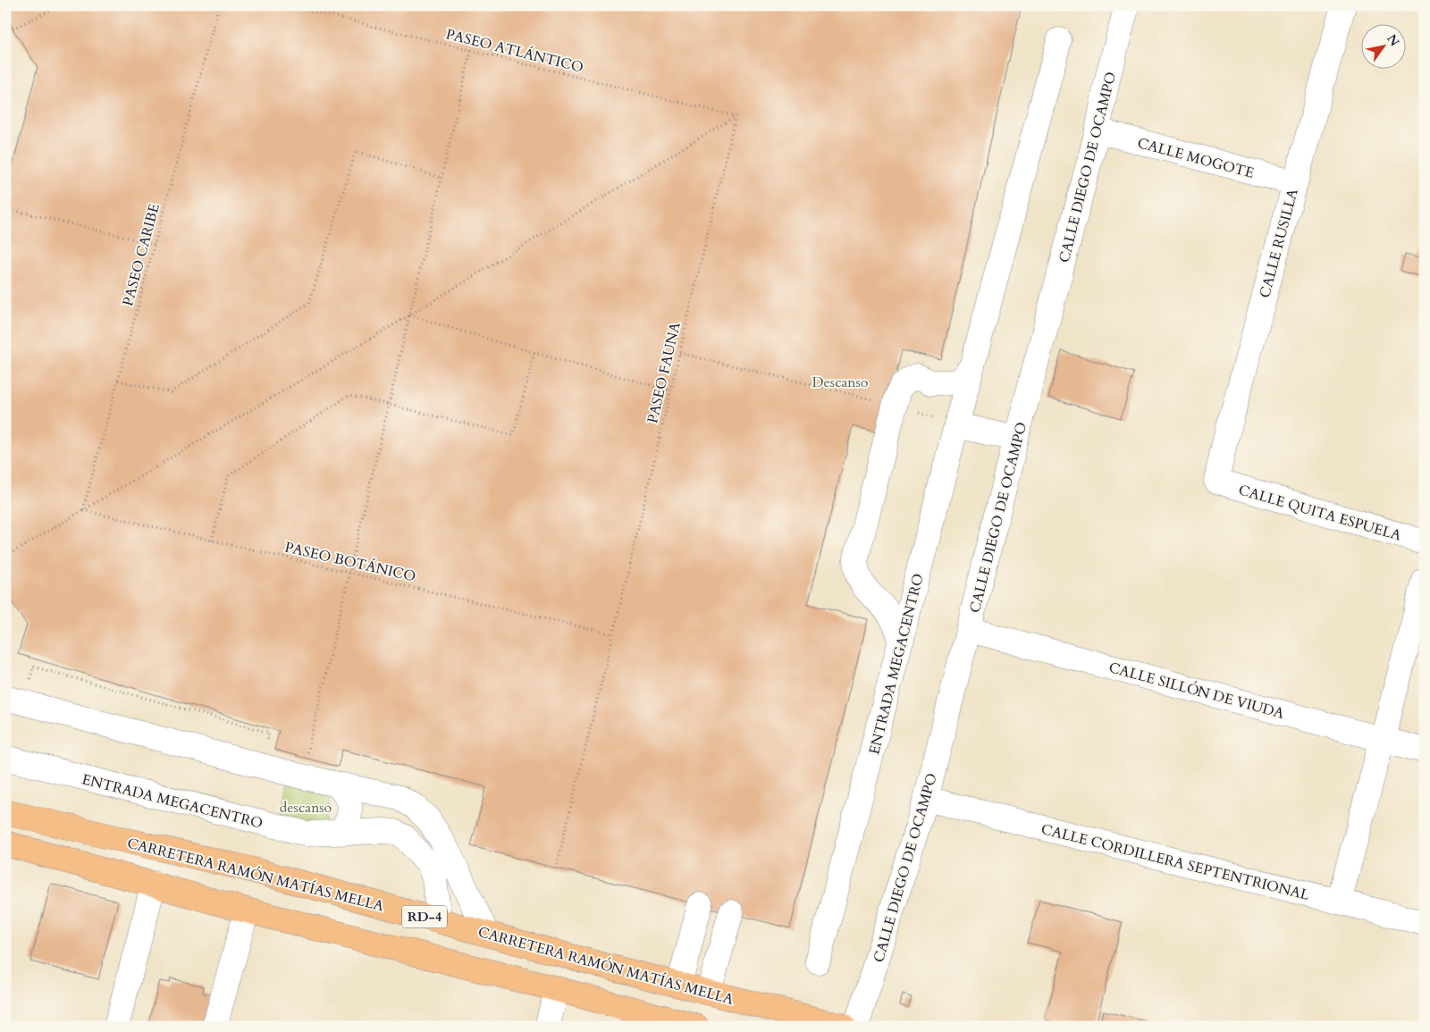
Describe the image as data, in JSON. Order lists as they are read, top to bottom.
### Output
{
  "streets": {
    "main road": ["CARRETERA RAMÓN MATÍAS MELLA", "RD-4"],
    "street": [
      "CALLE MOGOTE",
      "CALLE DIEGO DE OCAMPO",
      "CALLE RUSILLA",
      "CALLE QUITA ESPUELA",
      "ENTRADA MEGACENTRO",
      "CALLE SILLÓN DE VIUDA",
      "CALLE CORDILLERA SEPTENTRIONAL"
    ],
    "path": [
      "PASEO ATLÁNTICO",
      "PASEO CARIBE",
      "PASEO FAUNA",
      "PASEO BOTÁNICO"
    ]
  },
  "crossings": [
    ["PASEO ATLÁNTICO", "PASEO FAUNA"],
    ["CALLE MOGOTE", "CALLE DIEGO DE OCAMPO"],
    ["CALLE MOGOTE", "CALLE RUSILLA"],
    ["CALLE DIEGO DE OCAMPO", "CALLE SILLÓN DE VIUDA"],
    ["CALLE DIEGO DE OCAMPO", "CALLE CORDILLERA SEPTENTRIONAL"],
    ["CALLE RUSILLA", "CALLE QUITA ESPUELA"],
    ["PASEO CARIBE", "PASEO BOTÁNICO"],
    ["PASEO FAUNA", "PASEO BOTÁNICO"],
    ["ENTRADA MEGACENTRO", "CARRETERA RAMÓN MATÍAS MELLA"]
  ],
  "parks": ["Descanso", "descanso"],
  "north": "top right"
}
